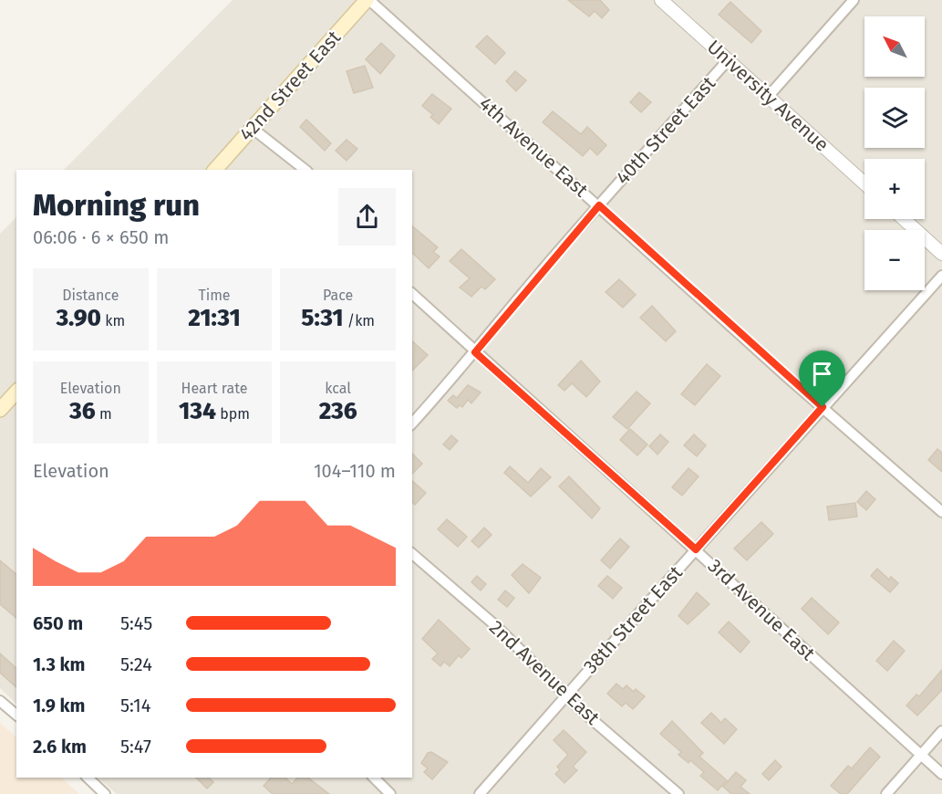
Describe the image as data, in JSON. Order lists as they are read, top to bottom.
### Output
{
  "streets": {
    "main road": ["42nd Street East"],
    "street": [
      "University Avenue",
      "40th Street East",
      "4th Avenue East",
      "3rd Avenue East",
      "38th Street East",
      "2nd Avenue East"
    ]
  },
  "crossings": [
    ["42nd Street East", "4th Avenue East"],
    ["University Avenue", "40th Street East"],
    ["40th Street East", "4th Avenue East"],
    ["40th Street East", "3rd Avenue East"],
    ["4th Avenue East", "38th Street East"],
    ["3rd Avenue East", "38th Street East"],
    ["38th Street East", "2nd Avenue East"]
  ],
  "north": "top left",
  "page": {
    "map_buttons": ["+", "−"],
    "heading": ["Morning run", "06:06 · 6 × 650 m"],
    "stats": [
      ["Distance", "3.90 km"],
      ["Time", "21:31"],
      ["Pace", "5:31 /km"],
      ["Elevation", "36 m"],
      ["Heart rate", "134 bpm"],
      ["kcal", "236"]
    ],
    "chart": ["Elevation", "104–110 m"],
    "list": [
      {
        "name": "650 m",
        "note": "5:45"
      },
      {
        "name": "1.3 km",
        "note": "5:24"
      },
      {
        "name": "1.9 km",
        "note": "5:14"
      },
      {
        "name": "2.6 km",
        "note": "5:47"
      }
    ]
  }
}
